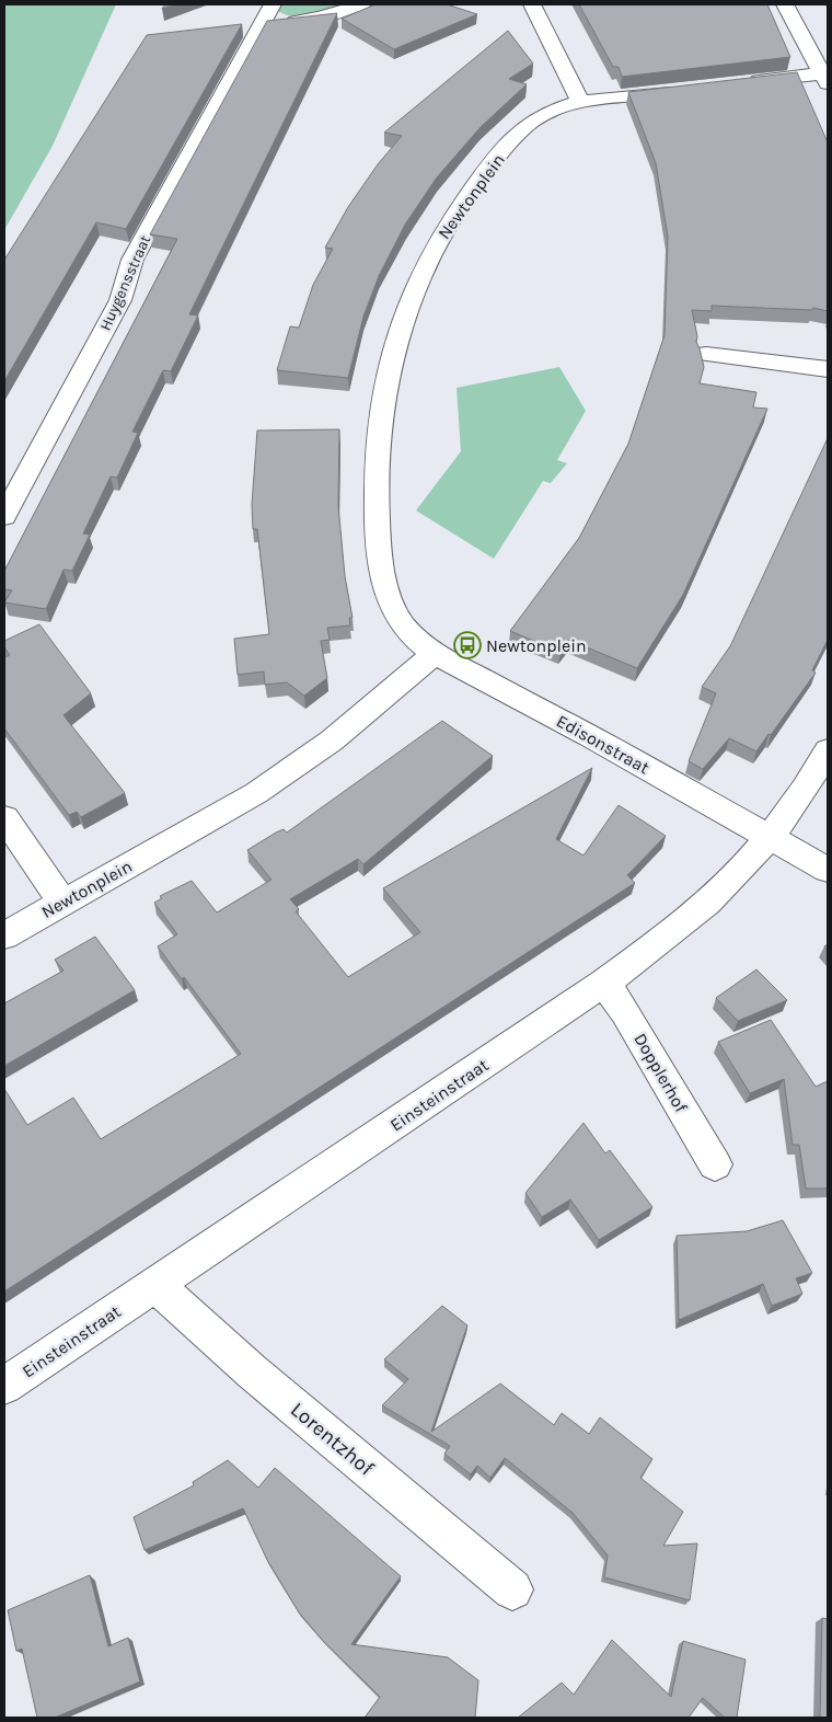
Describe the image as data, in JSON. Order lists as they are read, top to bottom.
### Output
{
  "streets": {
    "street": [
      "Newtonplein",
      "Huygensstraat",
      "Edisonstraat",
      "Dopplerhof",
      "Einsteinstraat",
      "Lorentzhof"
    ]
  },
  "crossings": [
    ["Newtonplein", "Edisonstraat"],
    ["Edisonstraat", "Einsteinstraat"],
    ["Dopplerhof", "Einsteinstraat"],
    ["Einsteinstraat", "Lorentzhof"]
  ],
  "places": {
    "bus stop": ["Newtonplein"]
  }
}
